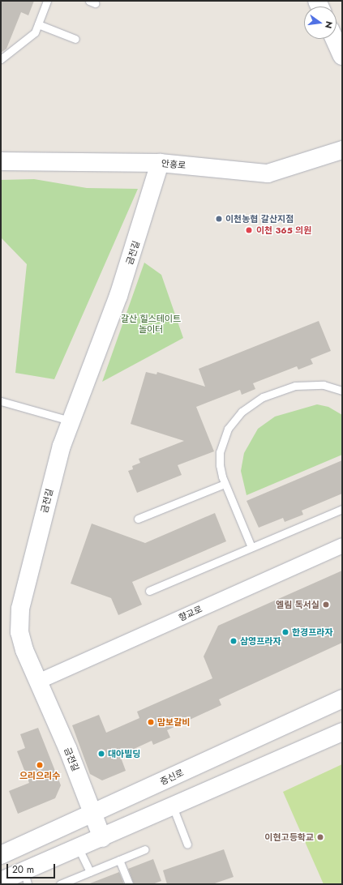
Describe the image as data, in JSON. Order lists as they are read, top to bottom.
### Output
{
  "streets": {
    "street": [
      "안흥로",
      "금전길",
      "향교로",
      "증신로"
    ]
  },
  "crossings": [
    ["안흥로", "금전길"],
    ["금전길", "향교로"],
    ["금전길", "증신로"]
  ],
  "parks": ["갈산 힐스테이트 놀이터"],
  "places": [
    "이천농협 갈산지점",
    "이천 365 의원",
    "엘림 독서실",
    "한경프라자",
    "삼영프라자",
    "맘보갈비",
    "대아빌딩",
    "으리으리수",
    "이현고등학교"
  ],
  "scale_bar": "20 m",
  "north": "right"
}
